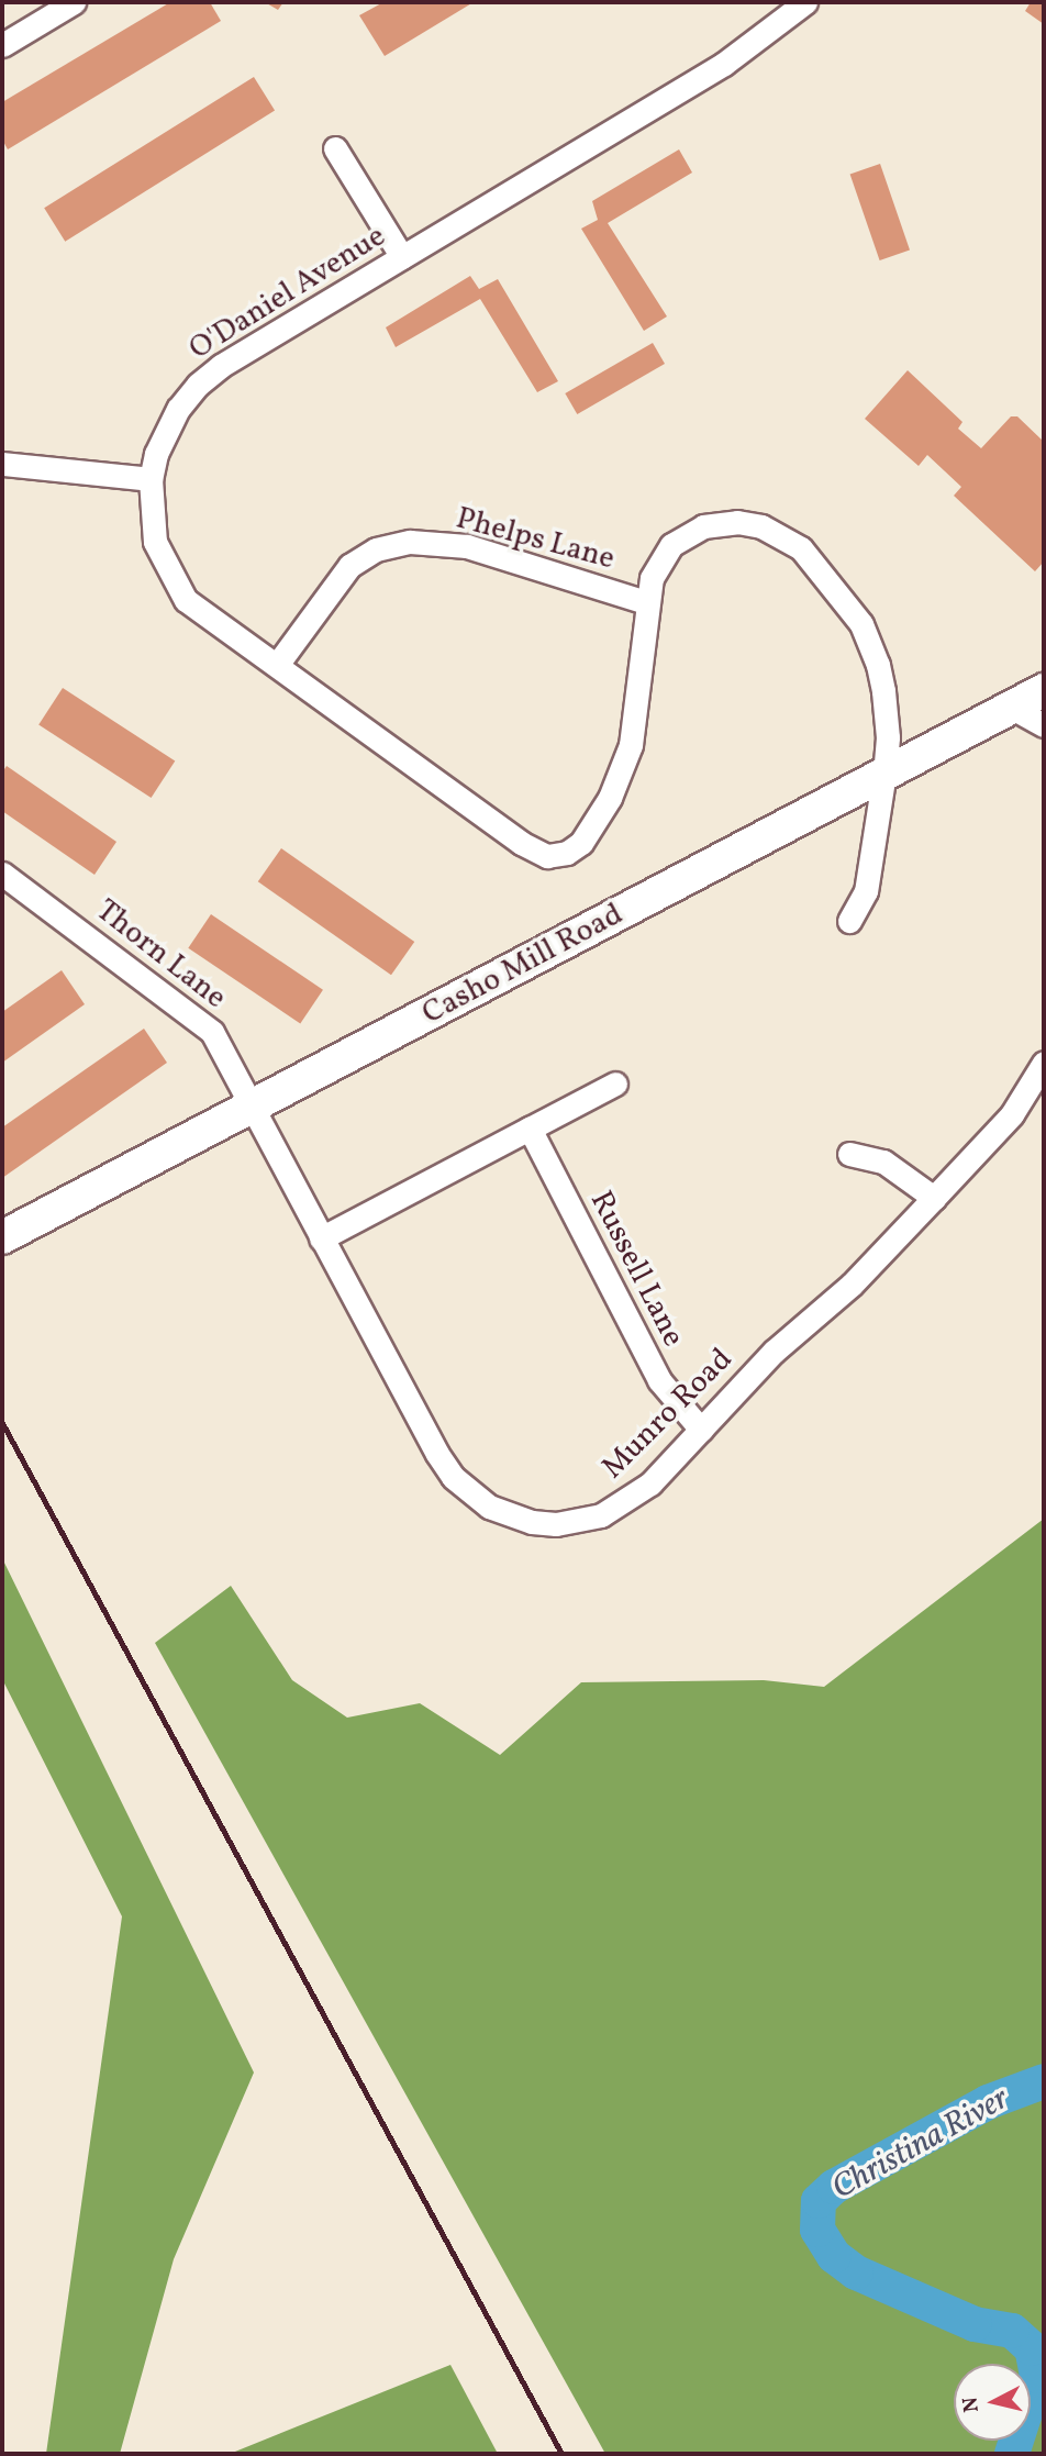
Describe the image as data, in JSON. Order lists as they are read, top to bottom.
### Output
{
  "streets": {
    "street": [
      "O'Daniel Avenue",
      "Phelps Lane",
      "Thorn Lane",
      "Casho Mill Road",
      "Russell Lane",
      "Munro Road"
    ]
  },
  "crossings": [
    ["O'Daniel Avenue", "Phelps Lane"],
    ["Thorn Lane", "Casho Mill Road"],
    ["Thorn Lane", "Munro Road"],
    ["Casho Mill Road", "Munro Road"],
    ["Russell Lane", "Munro Road"]
  ],
  "water": ["Christina River"],
  "north": "left"
}
